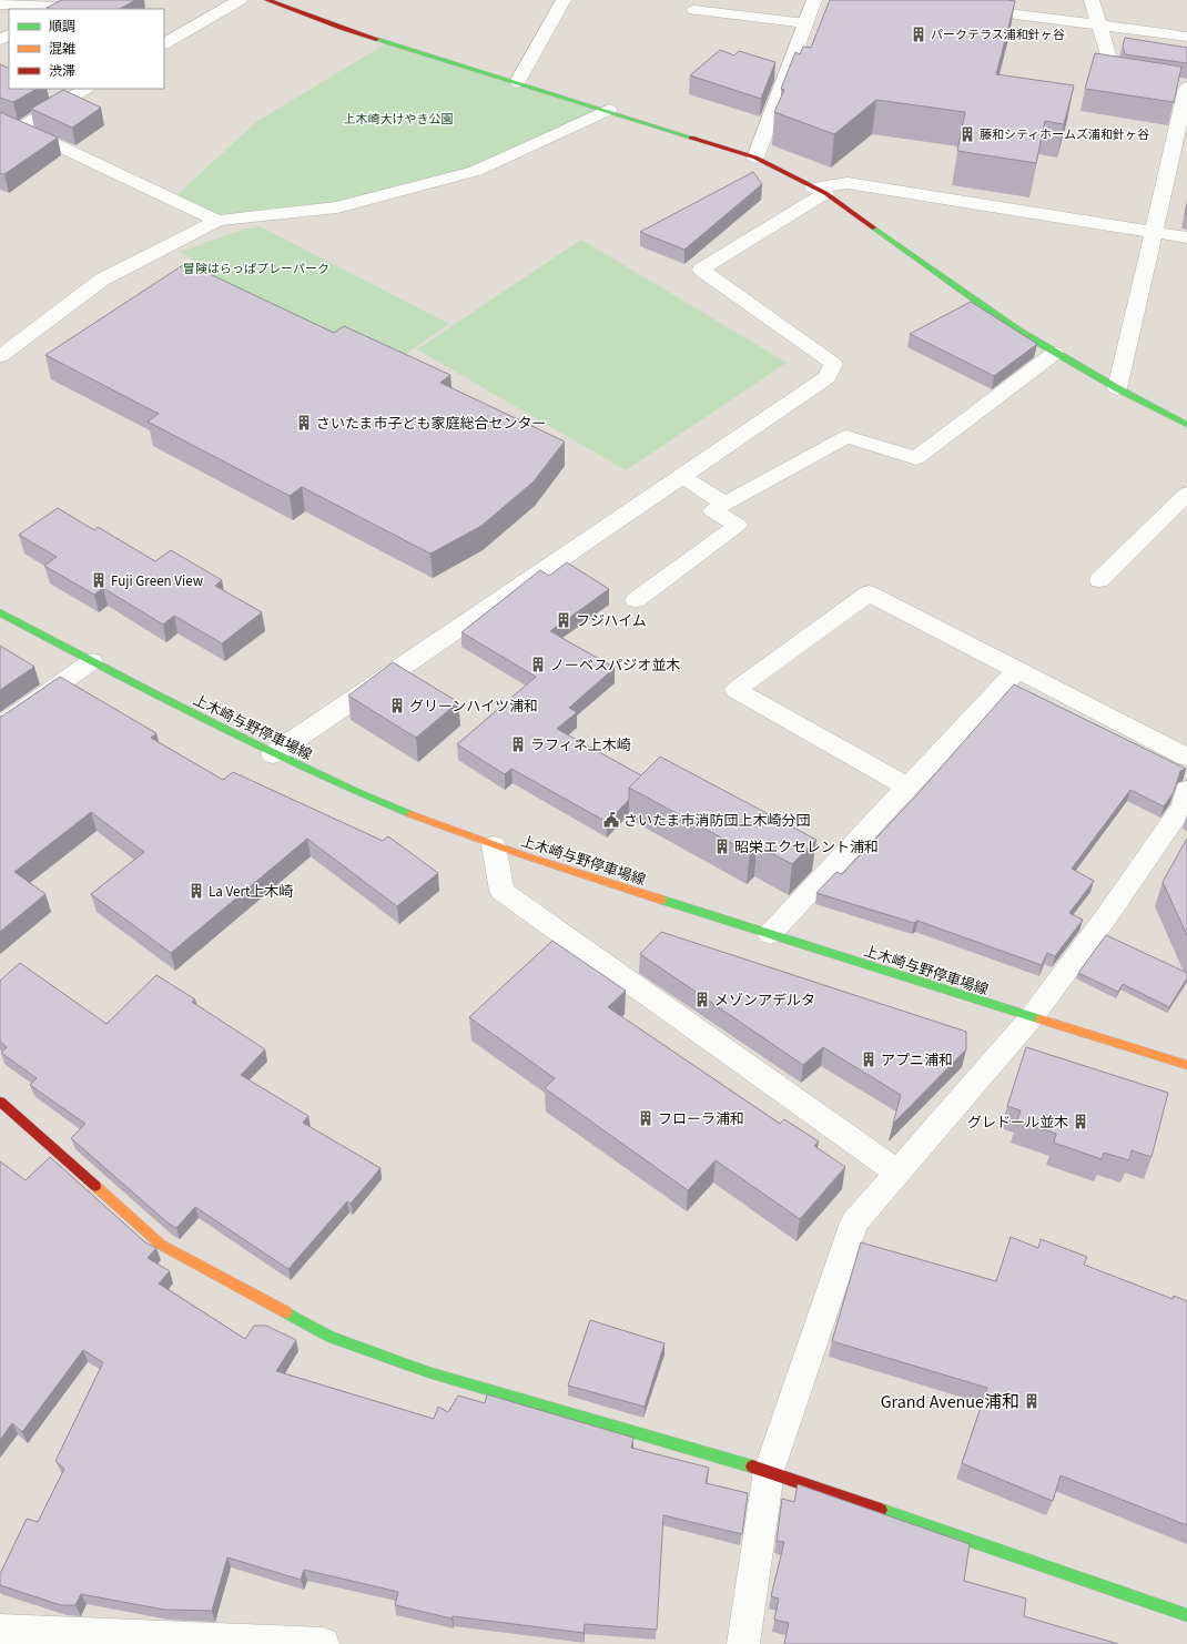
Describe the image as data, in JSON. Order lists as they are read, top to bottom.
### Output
{
  "streets": {
    "street": ["上木崎与野停車場線"]
  },
  "parks": ["上木崎大けやき公園", "冒険はらっぱプレーパーク"],
  "places": {
    "building": [
      "パークテラス浦和針ヶ谷",
      "藤和シティホームズ浦和針ヶ谷",
      "さいたま市子ども家庭総合センター",
      "Fuji Green View",
      "フジハイム",
      "ノーベスパジオ並木",
      "グリーンハイツ浦和",
      "ラフィネ上木崎",
      "昭栄エクセレント浦和",
      "La Vert上木崎",
      "メゾンアデルタ",
      "アプニ浦和",
      "フローラ浦和",
      "グレドール並木",
      "Grand Avenue浦和"
    ],
    "public building": ["さいたま市消防団上木崎分団"]
  },
  "legend": ["順調", "混雑", "渋滞"]
}
